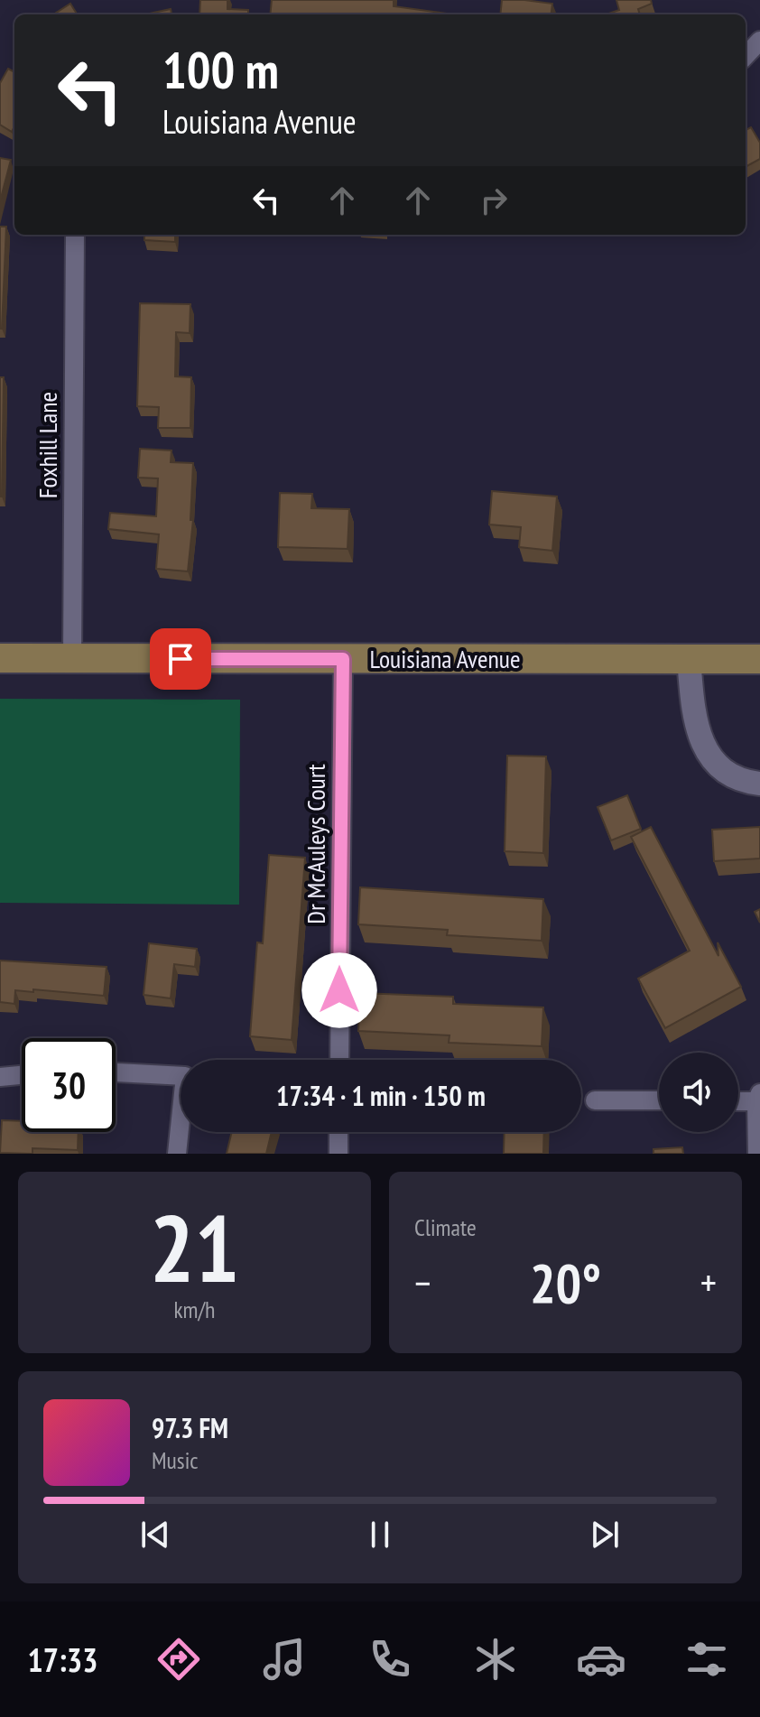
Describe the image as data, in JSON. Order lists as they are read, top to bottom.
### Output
{
  "streets": {
    "main road": ["Louisiana Avenue"],
    "street": ["Foxhill Lane", "Dr McAuleys Court"]
  },
  "crossings": [
    ["Foxhill Lane", "Louisiana Avenue"],
    ["Louisiana Avenue", "Dr McAuleys Court"]
  ],
  "page": {
    "turn": ["100 m", "Louisiana Avenue"],
    "limit": "30",
    "trip": "17:34 · 1 min · 150 m",
    "tile": [
      ["21", "km/h"],
      "Climate"
    ],
    "heat": ["−", "20°", "+"],
    "song": ["97.3 FM", "Music"],
    "tabs": "17:33"
  }
}
